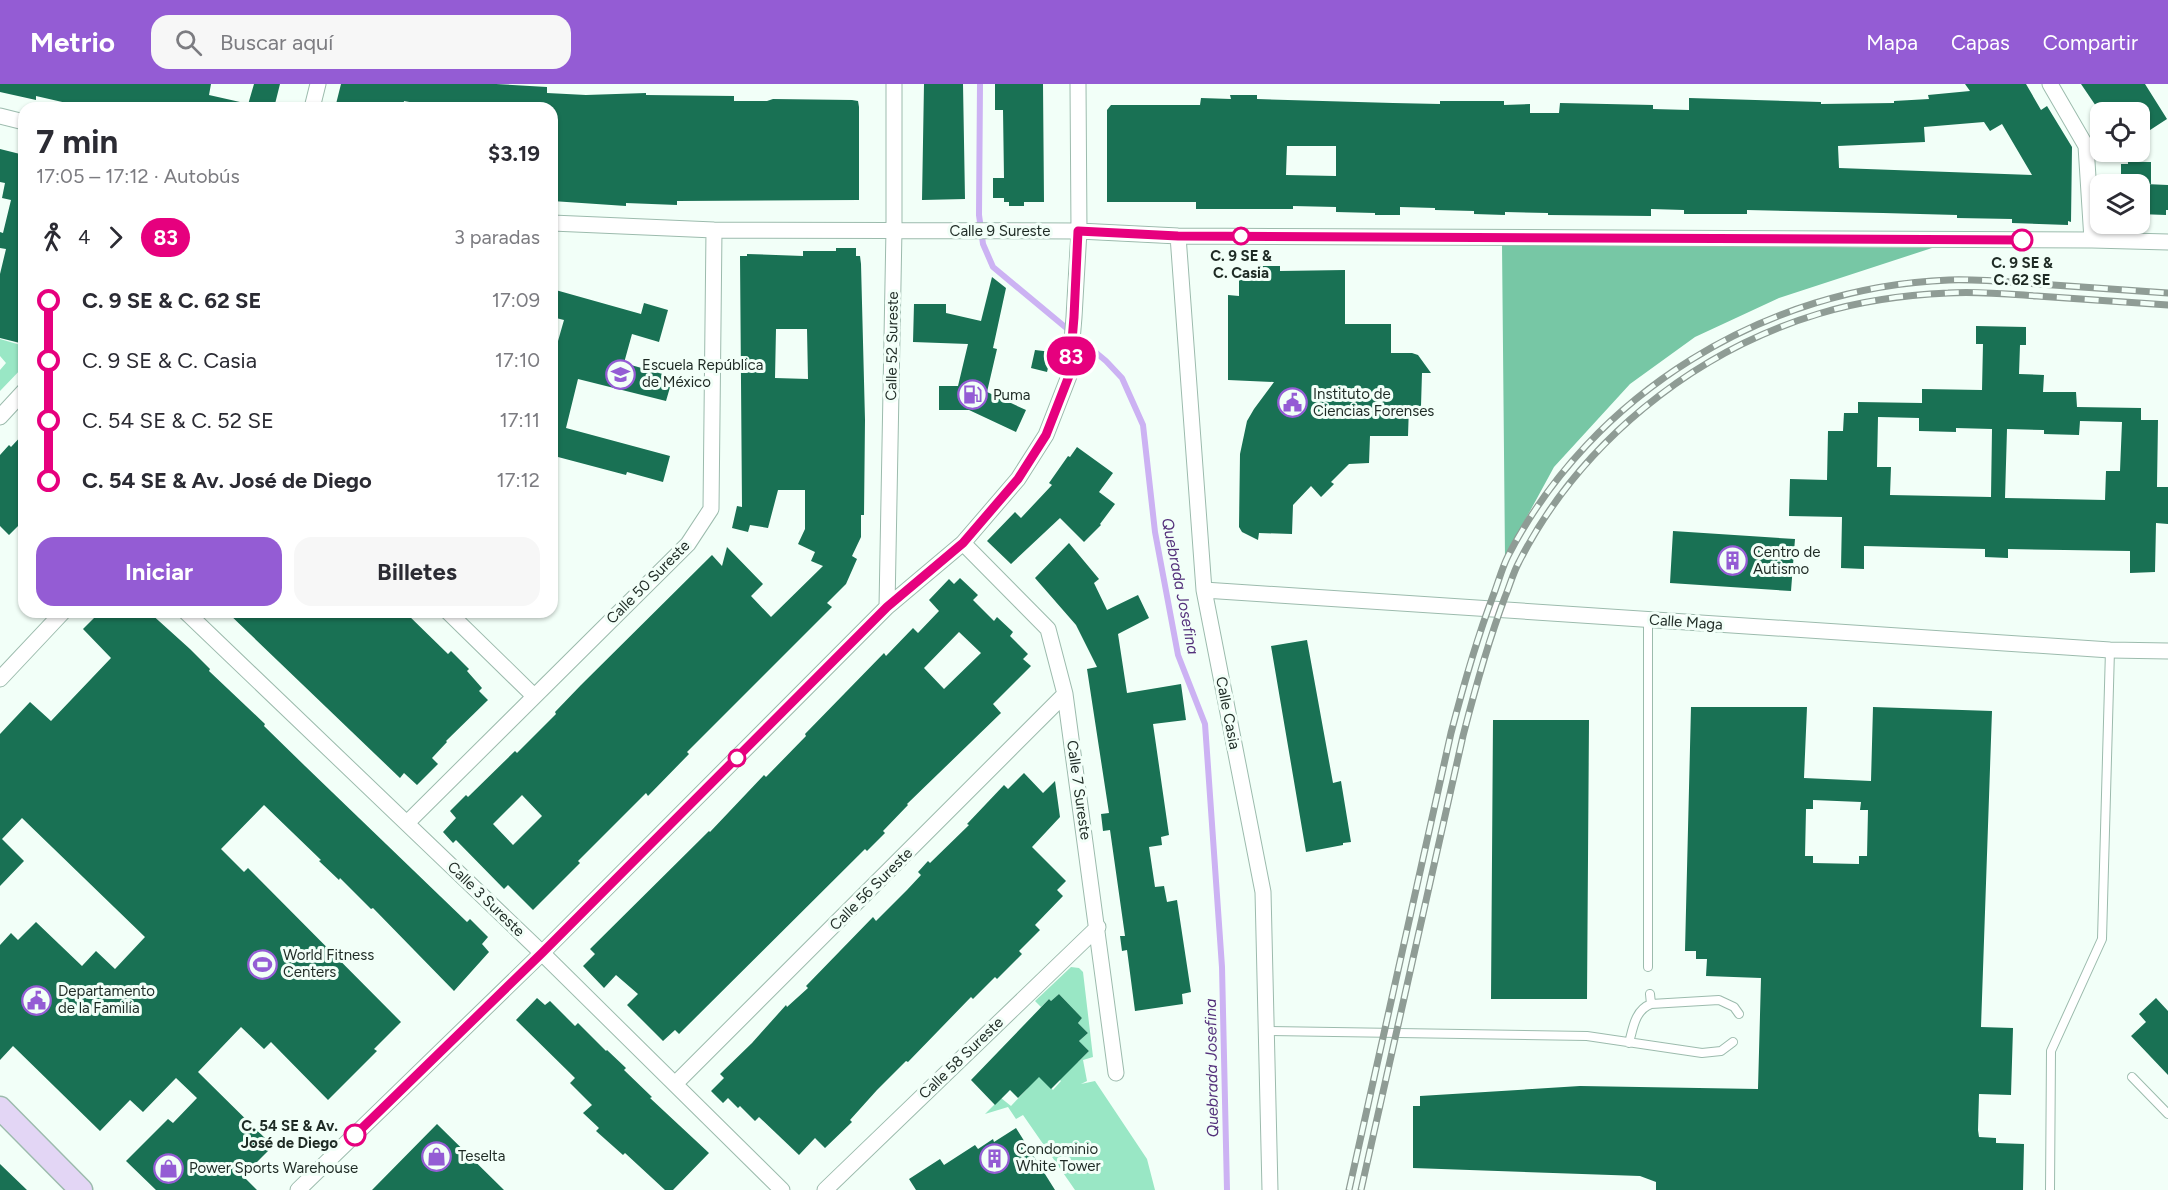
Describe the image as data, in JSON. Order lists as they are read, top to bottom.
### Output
{
  "streets": {
    "street": [
      "Calle 9 Sureste",
      "Calle 52 Sureste",
      "Calle 50 Sureste",
      "Calle Maga",
      "Calle Casia",
      "Calle 7 Sureste",
      "Calle 56 Sureste",
      "Calle 3 Sureste",
      "Calle 58 Sureste"
    ]
  },
  "crossings": [
    ["Calle 9 Sureste", "Calle 52 Sureste"],
    ["Calle 9 Sureste", "Calle 50 Sureste"],
    ["Calle 9 Sureste", "Calle Casia"],
    ["Calle 50 Sureste", "Calle 3 Sureste"],
    ["Calle Maga", "Calle Casia"],
    ["Calle 7 Sureste", "Calle 56 Sureste"],
    ["Calle 7 Sureste", "Calle 58 Sureste"],
    ["Calle 56 Sureste", "Calle 3 Sureste"]
  ],
  "water": ["Quebrada Josefina"],
  "places": {
    "other": ["C. 9 SE & C. Casia", "C. 9 SE & C. 62 SE", "C. 54 SE & Av. José de Diego"],
    "school or university": ["Escuela República de México"],
    "fuel station": ["Puma"],
    "public building": ["Instituto de Ciencias Forenses", "Departamento de la Familia"],
    "building": ["Centro de Autismo", "Condominio White Tower"],
    "sports": ["World Fitness Centers"],
    "shop": ["Teselta", "Power Sports Warehouse"]
  },
  "lines": ["bus line 83"],
  "page": {
    "header": "Metrio",
    "search": "Buscar aquí",
    "nav": ["Mapa", "Capas", "Compartir"],
    "on_map": "83",
    "heading": ["7 min", "17:05 – 17:12 · Autobús", "$3.19"],
    "legs": ["4", "83", "3 paradas"],
    "list": [
      {
        "name": "C. 9 SE & C. 62 SE",
        "value": "17:09"
      },
      {
        "name": "C. 9 SE & C. Casia",
        "value": "17:10"
      },
      {
        "name": "C. 54 SE & C. 52 SE",
        "value": "17:11"
      },
      {
        "name": "C. 54 SE & Av. José de Diego",
        "value": "17:12"
      }
    ],
    "buttons": ["Iniciar", "Billetes"]
  }
}
